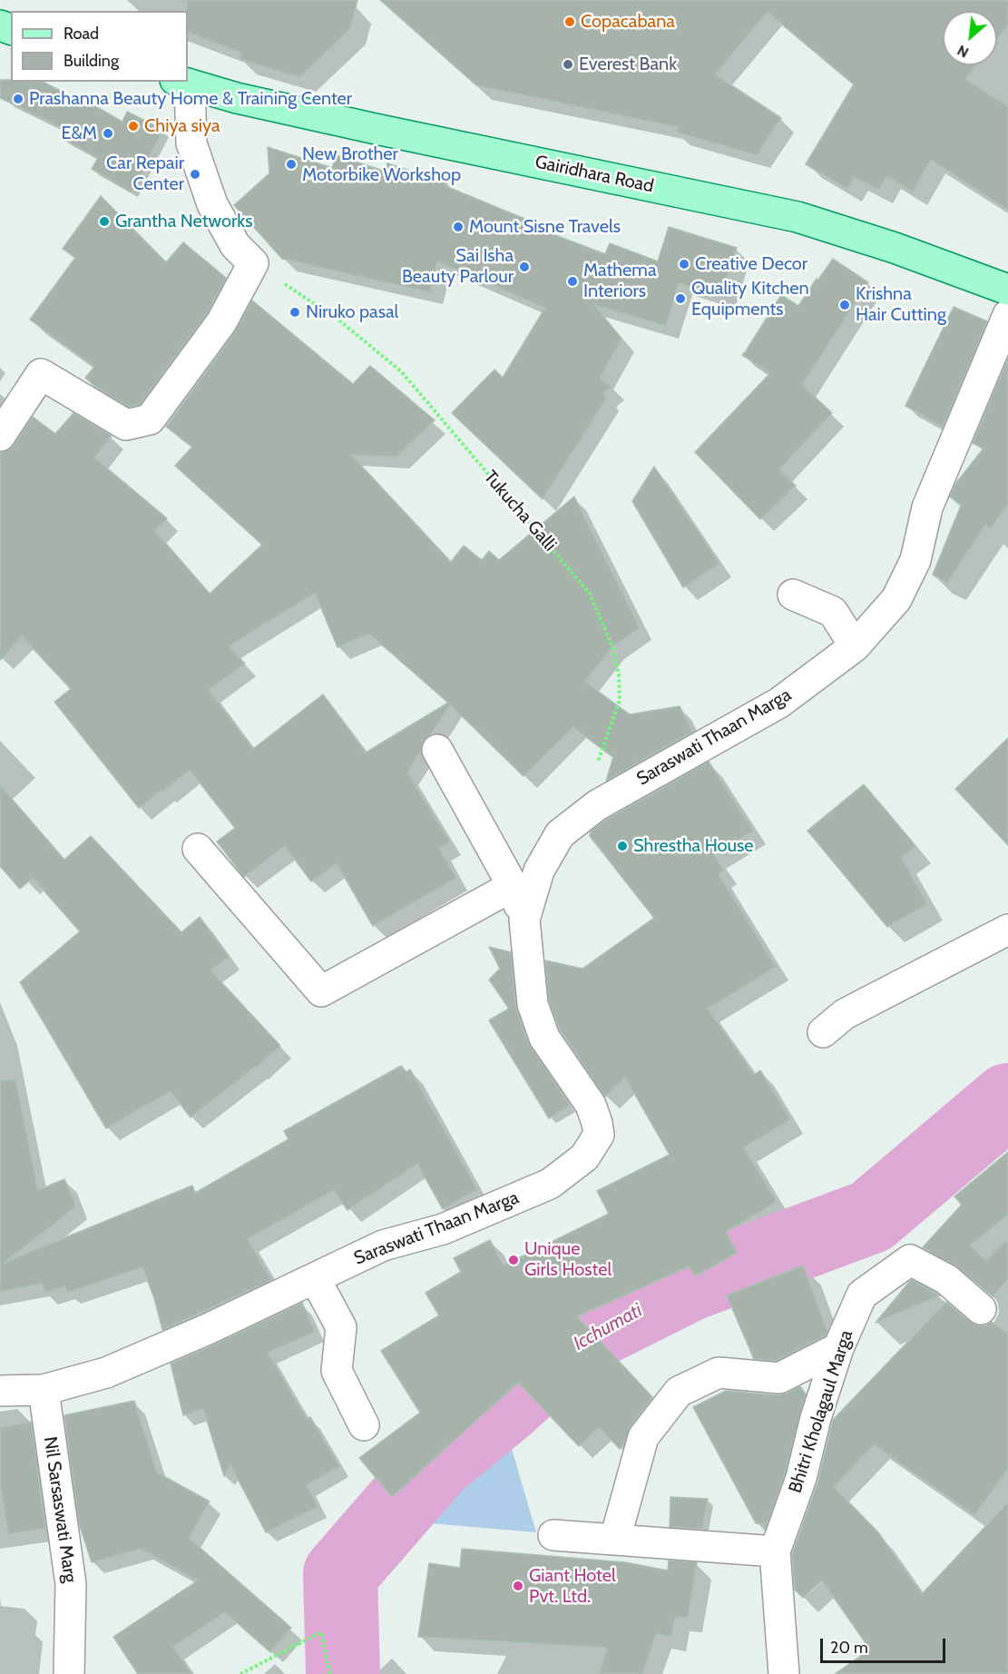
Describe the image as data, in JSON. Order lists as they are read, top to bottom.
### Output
{
  "streets": {
    "main road": ["Gairidhara Road"],
    "street": ["Saraswati Thaan Marga", "Bhitri Kholagaul Marga", "Nil Sarsaswati Marg"],
    "path": ["Tukucha Galli"]
  },
  "crossings": [
    ["Saraswati Thaan Marga", "Nil Sarsaswati Marg"]
  ],
  "water": ["Icchumati"],
  "places": [
    "Copacabana",
    "Everest Bank",
    "Prashanna Beauty Home & Training Center",
    "Chiya siya",
    "E&M",
    "New Brother Motorbike Workshop",
    "Car Repair Center",
    "Grantha Networks",
    "Mount Sisne Travels",
    "Creative Decor",
    "Sai Isha Beauty Parlour",
    "Mathema Interiors",
    "Quality Kitchen Equipments",
    "Krishna Hair Cutting",
    "Niruko pasal",
    "Shrestha House",
    "Unique Girls Hostel",
    "Giant Hotel Pvt. Ltd."
  ],
  "legend": ["Road", "Building"],
  "scale_bar": "20 m",
  "north": "bottom left"
}
